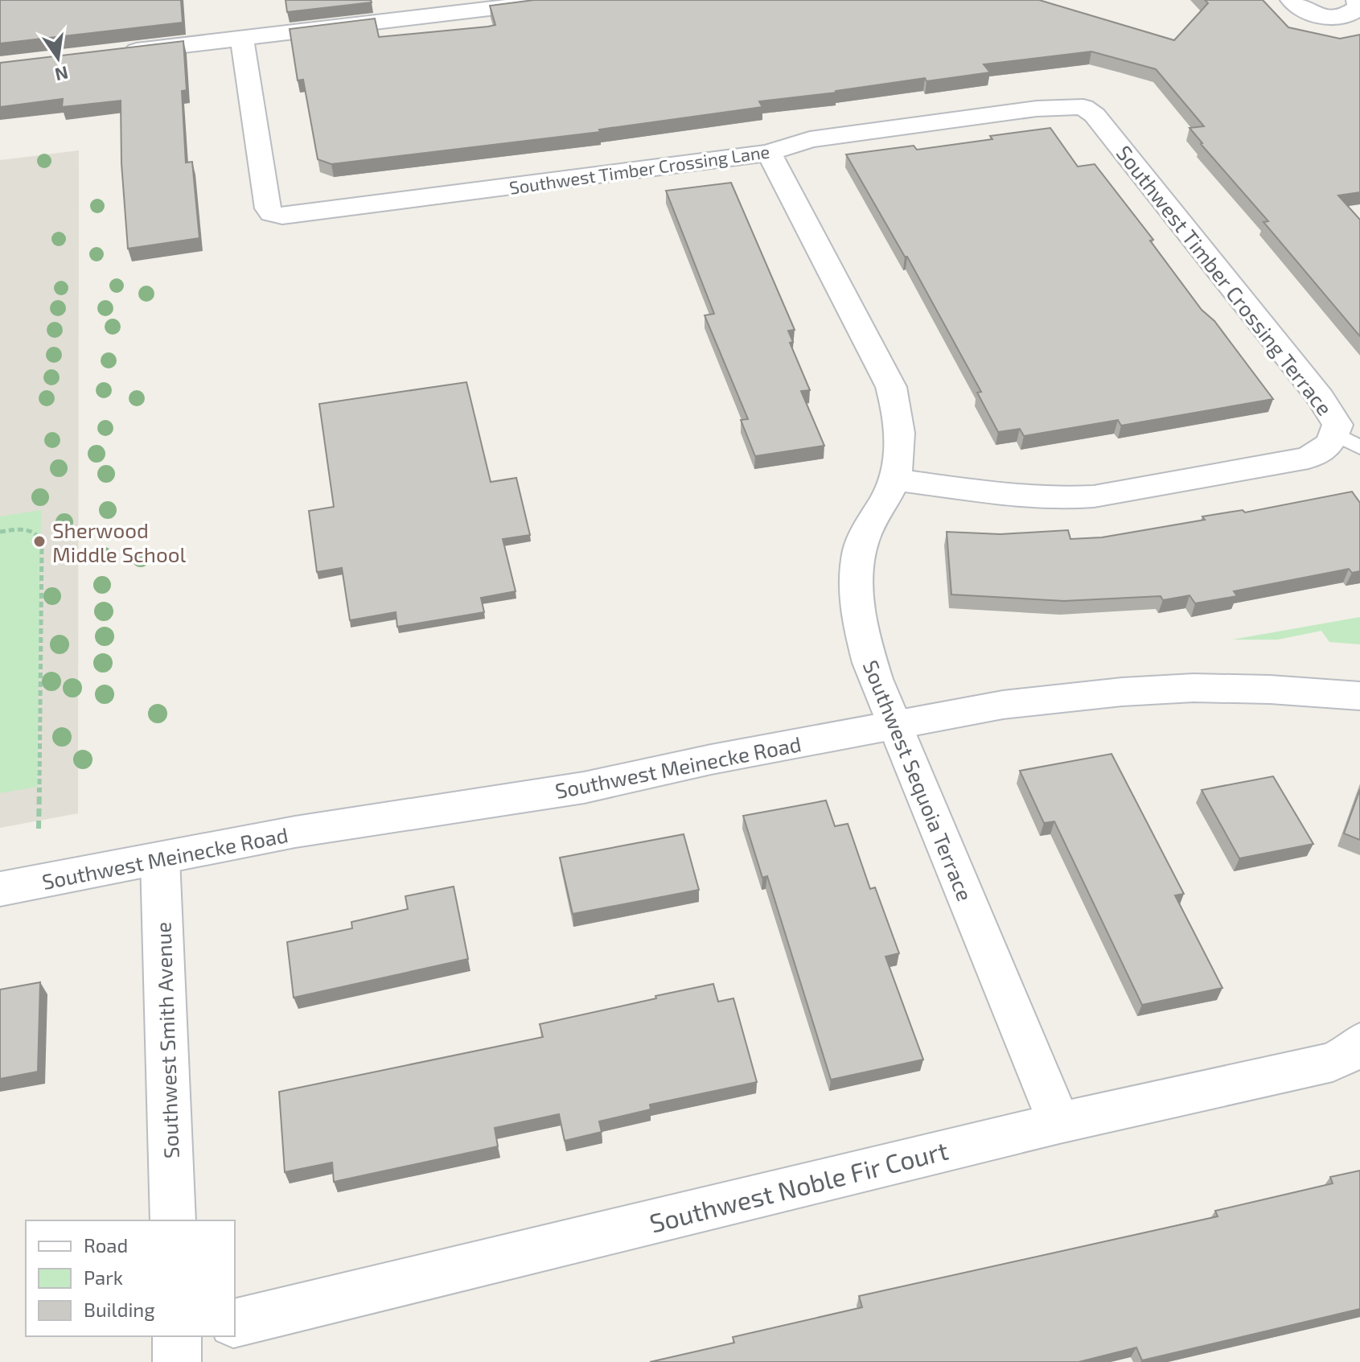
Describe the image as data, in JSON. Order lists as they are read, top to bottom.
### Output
{
  "streets": {
    "street": [
      "Southwest Timber Crossing Lane",
      "Southwest Timber Crossing Terrace",
      "Southwest Meinecke Road",
      "Southwest Sequoia Terrace",
      "Southwest Smith Avenue",
      "Southwest Noble Fir Court"
    ]
  },
  "crossings": [
    ["Southwest Timber Crossing Lane", "Southwest Timber Crossing Terrace"],
    ["Southwest Timber Crossing Lane", "Southwest Sequoia Terrace"],
    ["Southwest Timber Crossing Terrace", "Southwest Sequoia Terrace"],
    ["Southwest Meinecke Road", "Southwest Sequoia Terrace"],
    ["Southwest Meinecke Road", "Southwest Smith Avenue"],
    ["Southwest Sequoia Terrace", "Southwest Noble Fir Court"]
  ],
  "places": ["Sherwood Middle School"],
  "legend": ["Road", "Park", "Building"],
  "north": "bottom"
}
